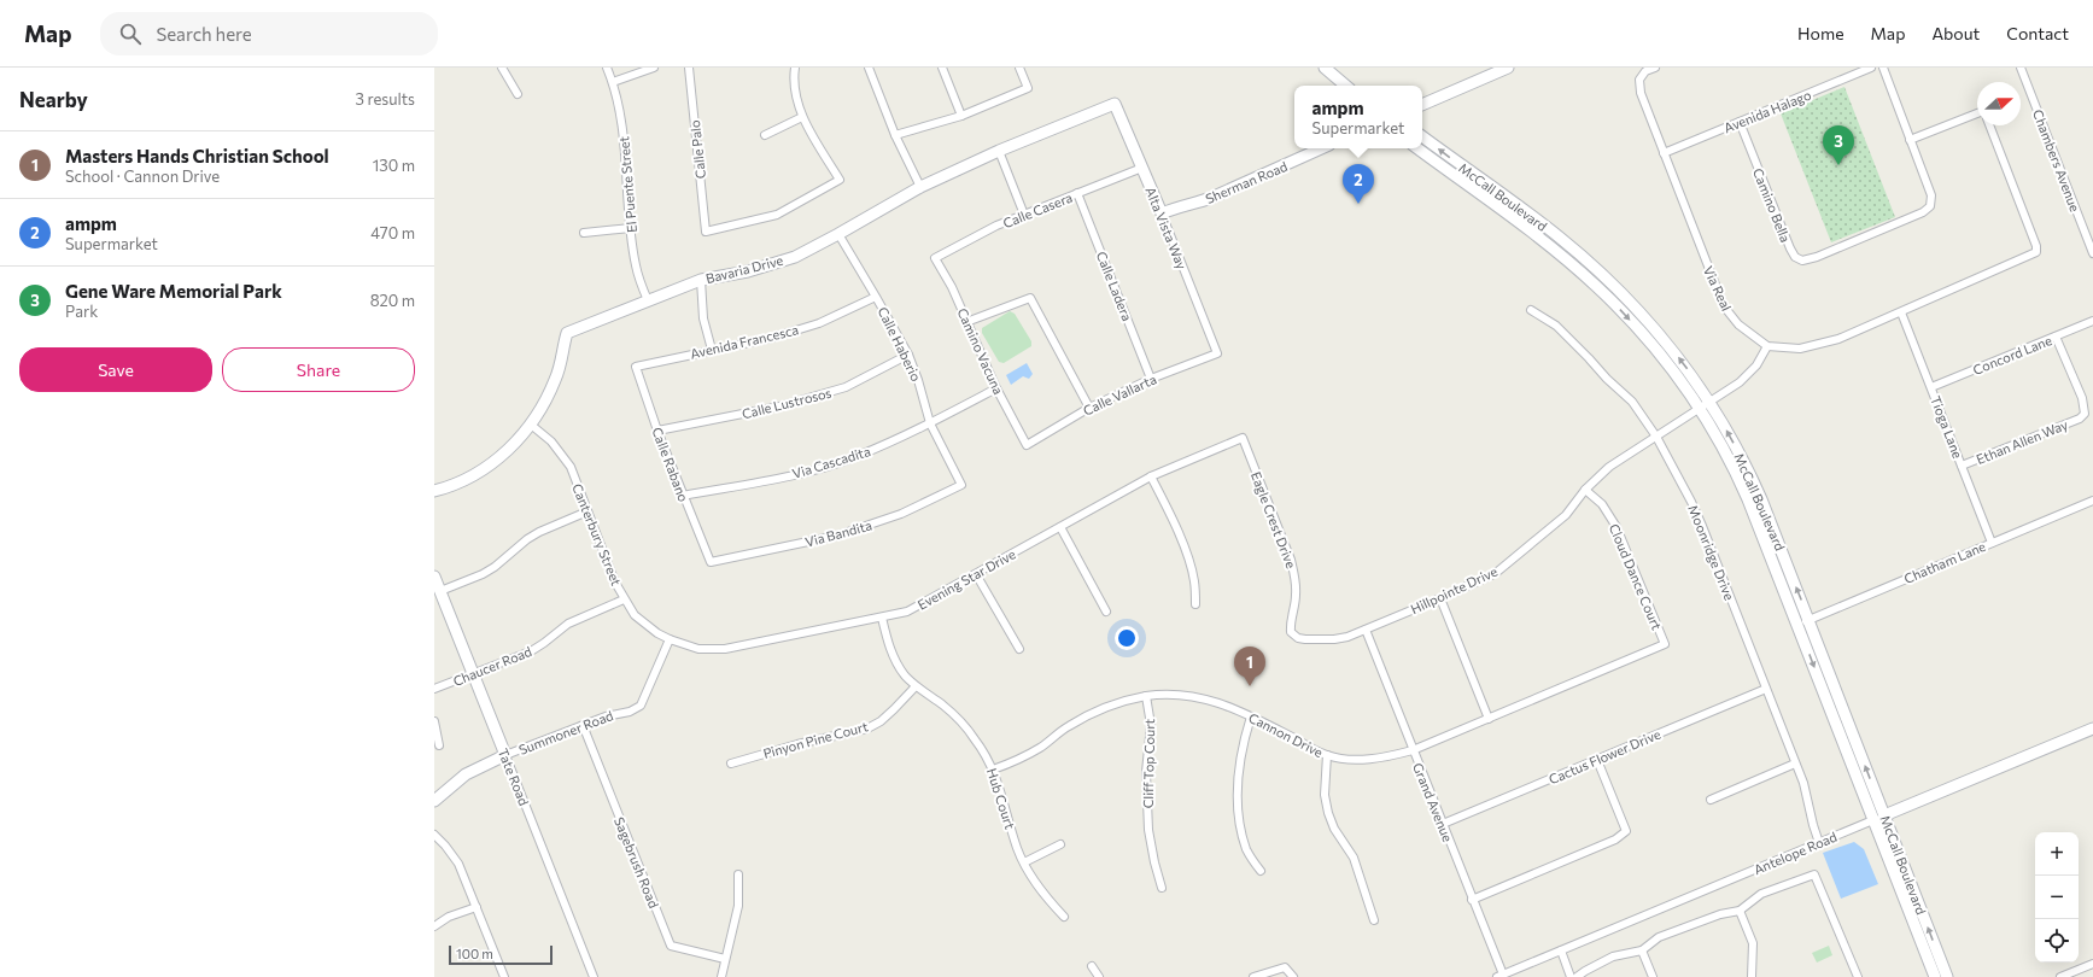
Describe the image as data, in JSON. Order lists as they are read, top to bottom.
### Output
{
  "streets": {
    "main road": [
      "Sherman Road",
      "McCall Boulevard",
      "Alta Vista Way",
      "Bavaria Drive",
      "Tate Road",
      "Antelope Road"
    ],
    "street": [
      "Avenida Halago",
      "Calle Palo",
      "Chambers Avenue",
      "El Puente Street",
      "Camino Bella",
      "Calle Casera",
      "Calle Ladera",
      "Via Real",
      "Avenida Francesca",
      "Calle Haberio",
      "Camino Vacuna",
      "Concord Lane",
      "Calle Vallarta",
      "Calle Lustrosos",
      "Tioga Lane",
      "Ethan Allen Way",
      "Via Cascadita",
      "Calle Rabano",
      "Eagle Crest Drive",
      "Via Bandita",
      "Canterbury Street",
      "Moonridge Drive",
      "Chatham Lane",
      "Cloud Dance Court",
      "Evening Star Drive",
      "Hillpointe Drive",
      "Chaucer Road",
      "Summoner Road",
      "Cannon Drive",
      "Pinyon Pine Court",
      "Cactus Flower Drive",
      "Cliff Top Court",
      "Hub Court",
      "Grand Avenue",
      "Sagebrush Road"
    ]
  },
  "crossings": [
    ["Avenida Halago", "Camino Bella"],
    ["Avenida Halago", "Via Real"],
    ["Sherman Road", "Alta Vista Way"],
    ["El Puente Street", "Bavaria Drive"],
    ["McCall Boulevard", "Chatham Lane"],
    ["McCall Boulevard", "Hillpointe Drive"],
    ["McCall Boulevard", "Antelope Road"],
    ["Calle Casera", "Alta Vista Way"],
    ["Calle Casera", "Calle Ladera"],
    ["Calle Casera", "Camino Vacuna"],
    ["Alta Vista Way", "Bavaria Drive"],
    ["Alta Vista Way", "Calle Vallarta"],
    ["Bavaria Drive", "Calle Haberio"],
    ["Bavaria Drive", "Canterbury Street"],
    ["Calle Ladera", "Calle Vallarta"],
    ["Via Real", "Hillpointe Drive"],
    ["Avenida Francesca", "Calle Haberio"],
    ["Avenida Francesca", "Calle Rabano"],
    ["Calle Haberio", "Calle Lustrosos"],
    ["Calle Haberio", "Via Cascadita"],
    ["Calle Haberio", "Via Bandita"],
    ["Camino Vacuna", "Calle Vallarta"],
    ["Camino Vacuna", "Via Cascadita"],
    ["Concord Lane", "Tioga Lane"],
    ["Concord Lane", "Ethan Allen Way"],
    ["Calle Lustrosos", "Calle Rabano"],
    ["Tioga Lane", "Ethan Allen Way"],
    ["Tioga Lane", "Chatham Lane"],
    ["Via Cascadita", "Calle Rabano"],
    ["Calle Rabano", "Via Bandita"],
    ["Eagle Crest Drive", "Evening Star Drive"],
    ["Eagle Crest Drive", "Hillpointe Drive"],
    ["Canterbury Street", "Evening Star Drive"],
    ["Canterbury Street", "Chaucer Road"],
    ["Canterbury Street", "Summoner Road"],
    ["Moonridge Drive", "Hillpointe Drive"],
    ["Moonridge Drive", "Cactus Flower Drive"],
    ["Moonridge Drive", "Antelope Road"],
    ["Cloud Dance Court", "Hillpointe Drive"],
    ["Cloud Dance Court", "Cannon Drive"],
    ["Evening Star Drive", "Summoner Road"],
    ["Evening Star Drive", "Hub Court"],
    ["Hillpointe Drive", "Grand Avenue"],
    ["Chaucer Road", "Tate Road"],
    ["Summoner Road", "Tate Road"],
    ["Summoner Road", "Sagebrush Road"],
    ["Cannon Drive", "Cliff Top Court"],
    ["Cannon Drive", "Hub Court"],
    ["Cannon Drive", "Grand Avenue"],
    ["Pinyon Pine Court", "Hub Court"],
    ["Cactus Flower Drive", "Grand Avenue"],
    ["Grand Avenue", "Antelope Road"]
  ],
  "scale_bar": "100 m",
  "north": "right",
  "page": {
    "header": "Map",
    "search": "Search here",
    "nav": [
      "Home",
      "Map",
      "About",
      "Contact"
    ],
    "heading": ["Nearby", "3 results"],
    "popup": ["ampm", "Supermarket"],
    "pins": ["3", "2", "1"],
    "list": [
      {
        "mark": "1",
        "name": "Masters Hands Christian School",
        "note": "School · Cannon Drive",
        "value": "130 m"
      },
      {
        "mark": "2",
        "name": "ampm",
        "note": "Supermarket",
        "value": "470 m"
      },
      {
        "mark": "3",
        "name": "Gene Ware Memorial Park",
        "note": "Park",
        "value": "820 m"
      }
    ],
    "buttons": ["Save", "Share"],
    "map_buttons": ["+", "−"],
    "scale": "100 m"
  }
}
